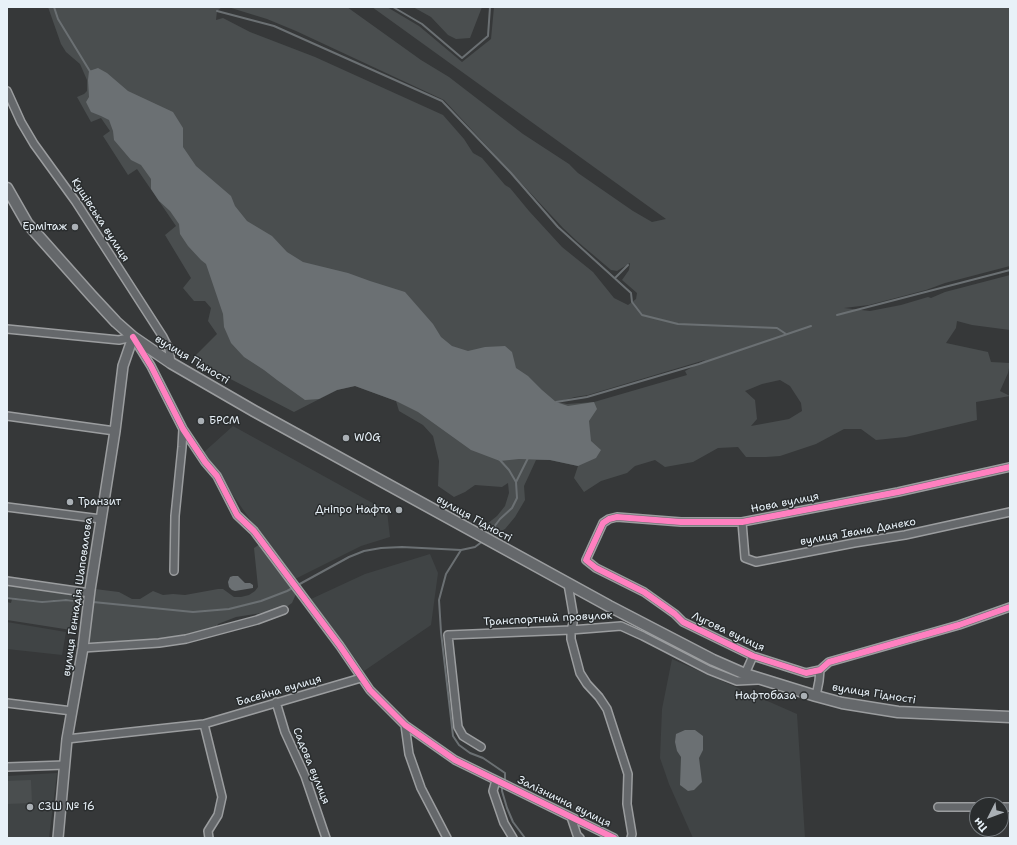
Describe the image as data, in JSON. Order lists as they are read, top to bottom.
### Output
{
  "streets": {
    "main road": ["вулиця Гідності"],
    "street": [
      "Кущівська вулиця",
      "Нова вулиця",
      "вулиця Івана Данеко",
      "вулиця Геннадія Шаповалова",
      "Транспортний провулок",
      "Лугова вулиця",
      "Басейна вулиця",
      "Садова вулиця",
      "Залізнична вулиця"
    ]
  },
  "crossings": [
    ["Кущівська вулиця", "вулиця Гідності"],
    ["вулиця Гідності", "вулиця Геннадія Шаповалова"],
    ["вулиця Гідності", "Транспортний провулок"],
    ["вулиця Гідності", "Залізнична вулиця"],
    ["Нова вулиця", "вулиця Івана Данеко"],
    ["Нова вулиця", "Лугова вулиця"],
    ["вулиця Геннадія Шаповалова", "Басейна вулиця"],
    ["вулиця Геннадія Шаповалова", "Залізнична вулиця"],
    ["Транспортний провулок", "Залізнична вулиця"],
    ["Басейна вулиця", "Садова вулиця"],
    ["Басейна вулиця", "Залізнична вулиця"]
  ],
  "places": [
    "Ермітаж",
    "БРСМ",
    "WOG",
    "Транзит",
    "Дніпро Нафта",
    "Нафтобаза",
    "СЗШ № 16"
  ],
  "north": "bottom left"
}
